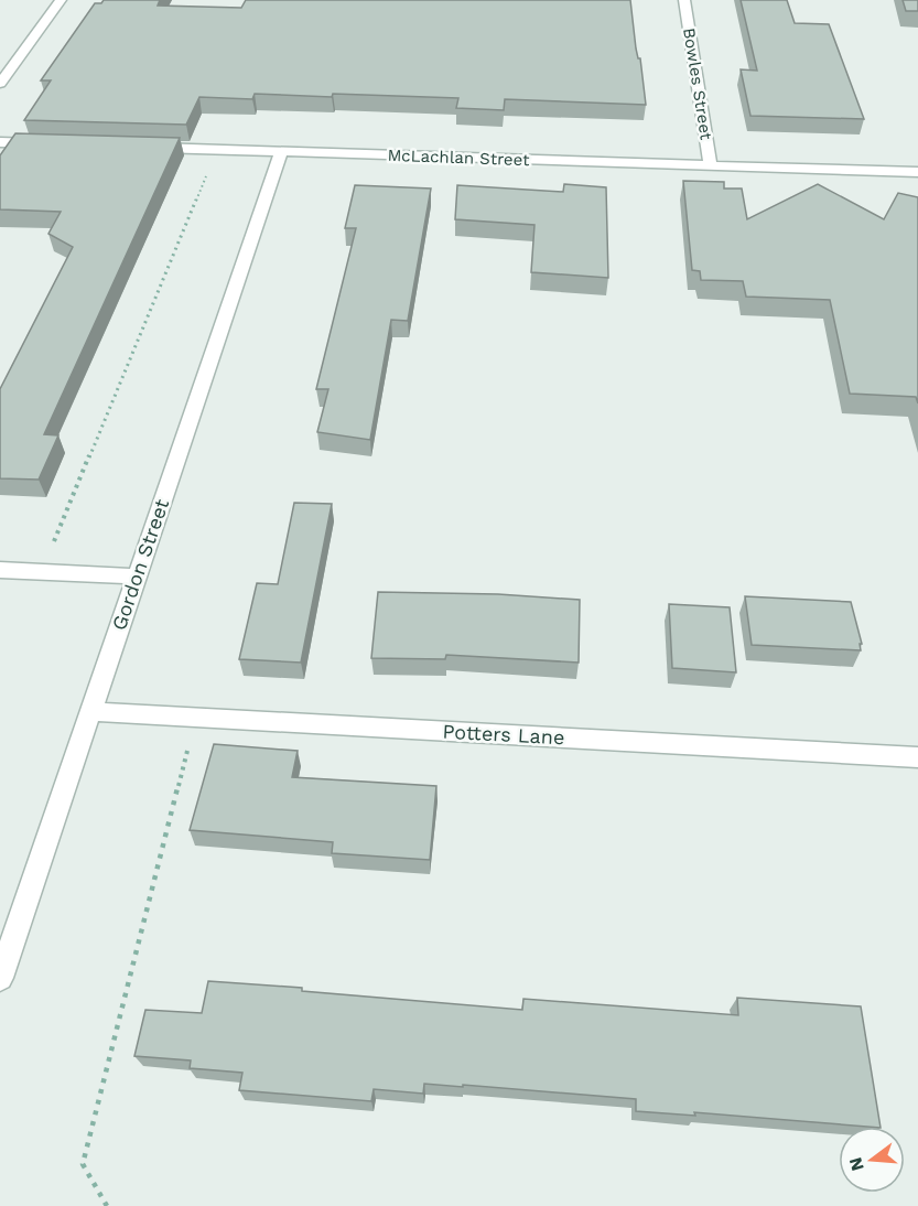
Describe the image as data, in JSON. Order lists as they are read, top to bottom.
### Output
{
  "streets": {
    "street": [
      "Bowles Street",
      "McLachlan Street",
      "Gordon Street",
      "Potters Lane"
    ]
  },
  "crossings": [
    ["Bowles Street", "McLachlan Street"],
    ["McLachlan Street", "Gordon Street"],
    ["Gordon Street", "Potters Lane"]
  ],
  "north": "left"
}
